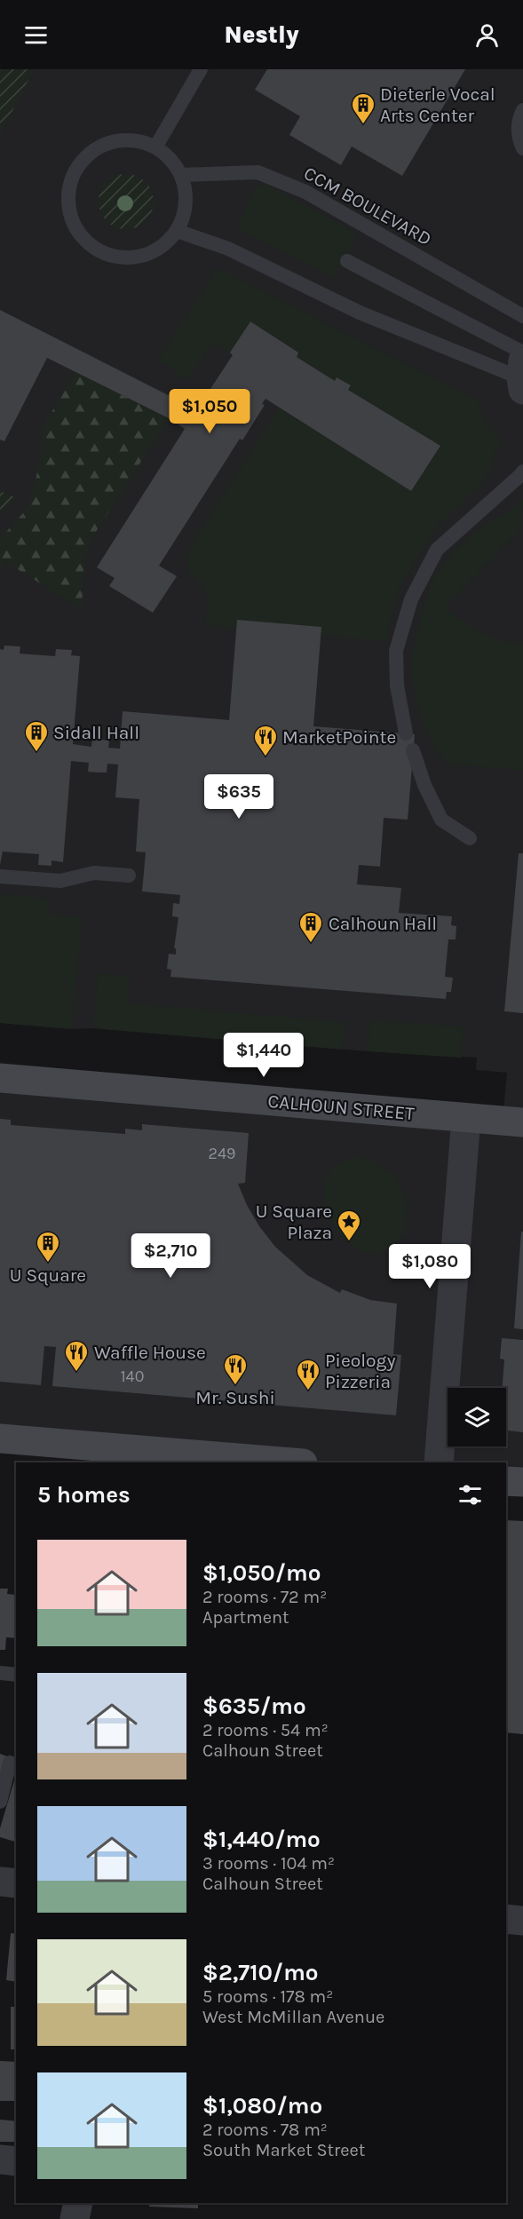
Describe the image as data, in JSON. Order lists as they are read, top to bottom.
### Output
{
  "streets": {
    "main road": ["CALHOUN STREET"],
    "lane": ["CCM BOULEVARD"]
  },
  "places": {
    "building": [
      "Dieterle Vocal Arts Center",
      "Sidall Hall",
      "Calhoun Hall",
      "U Square"
    ],
    "restaurant": [
      "MarketPointe",
      "Waffle House",
      "Mr. Sushi",
      "Pieology Pizzeria"
    ],
    "place": ["U Square Plaza"]
  },
  "house_numbers": ["249", "140"],
  "page": {
    "header": "Nestly",
    "price": [
      "$1,050",
      "$635",
      "$1,440",
      "$2,710",
      "$1,080"
    ],
    "heading": "5 homes",
    "list": [
      {
        "name": "$1,050/mo",
        "note": "2 rooms · 72 m² · Apartment"
      },
      {
        "name": "$635/mo",
        "note": "2 rooms · 54 m² · Calhoun Street"
      },
      {
        "name": "$1,440/mo",
        "note": "3 rooms · 104 m² · Calhoun Street"
      },
      {
        "name": "$2,710/mo",
        "note": "5 rooms · 178 m² · West McMillan Avenue"
      },
      {
        "name": "$1,080/mo",
        "note": "2 rooms · 78 m² · South Market Street"
      }
    ]
  }
}
